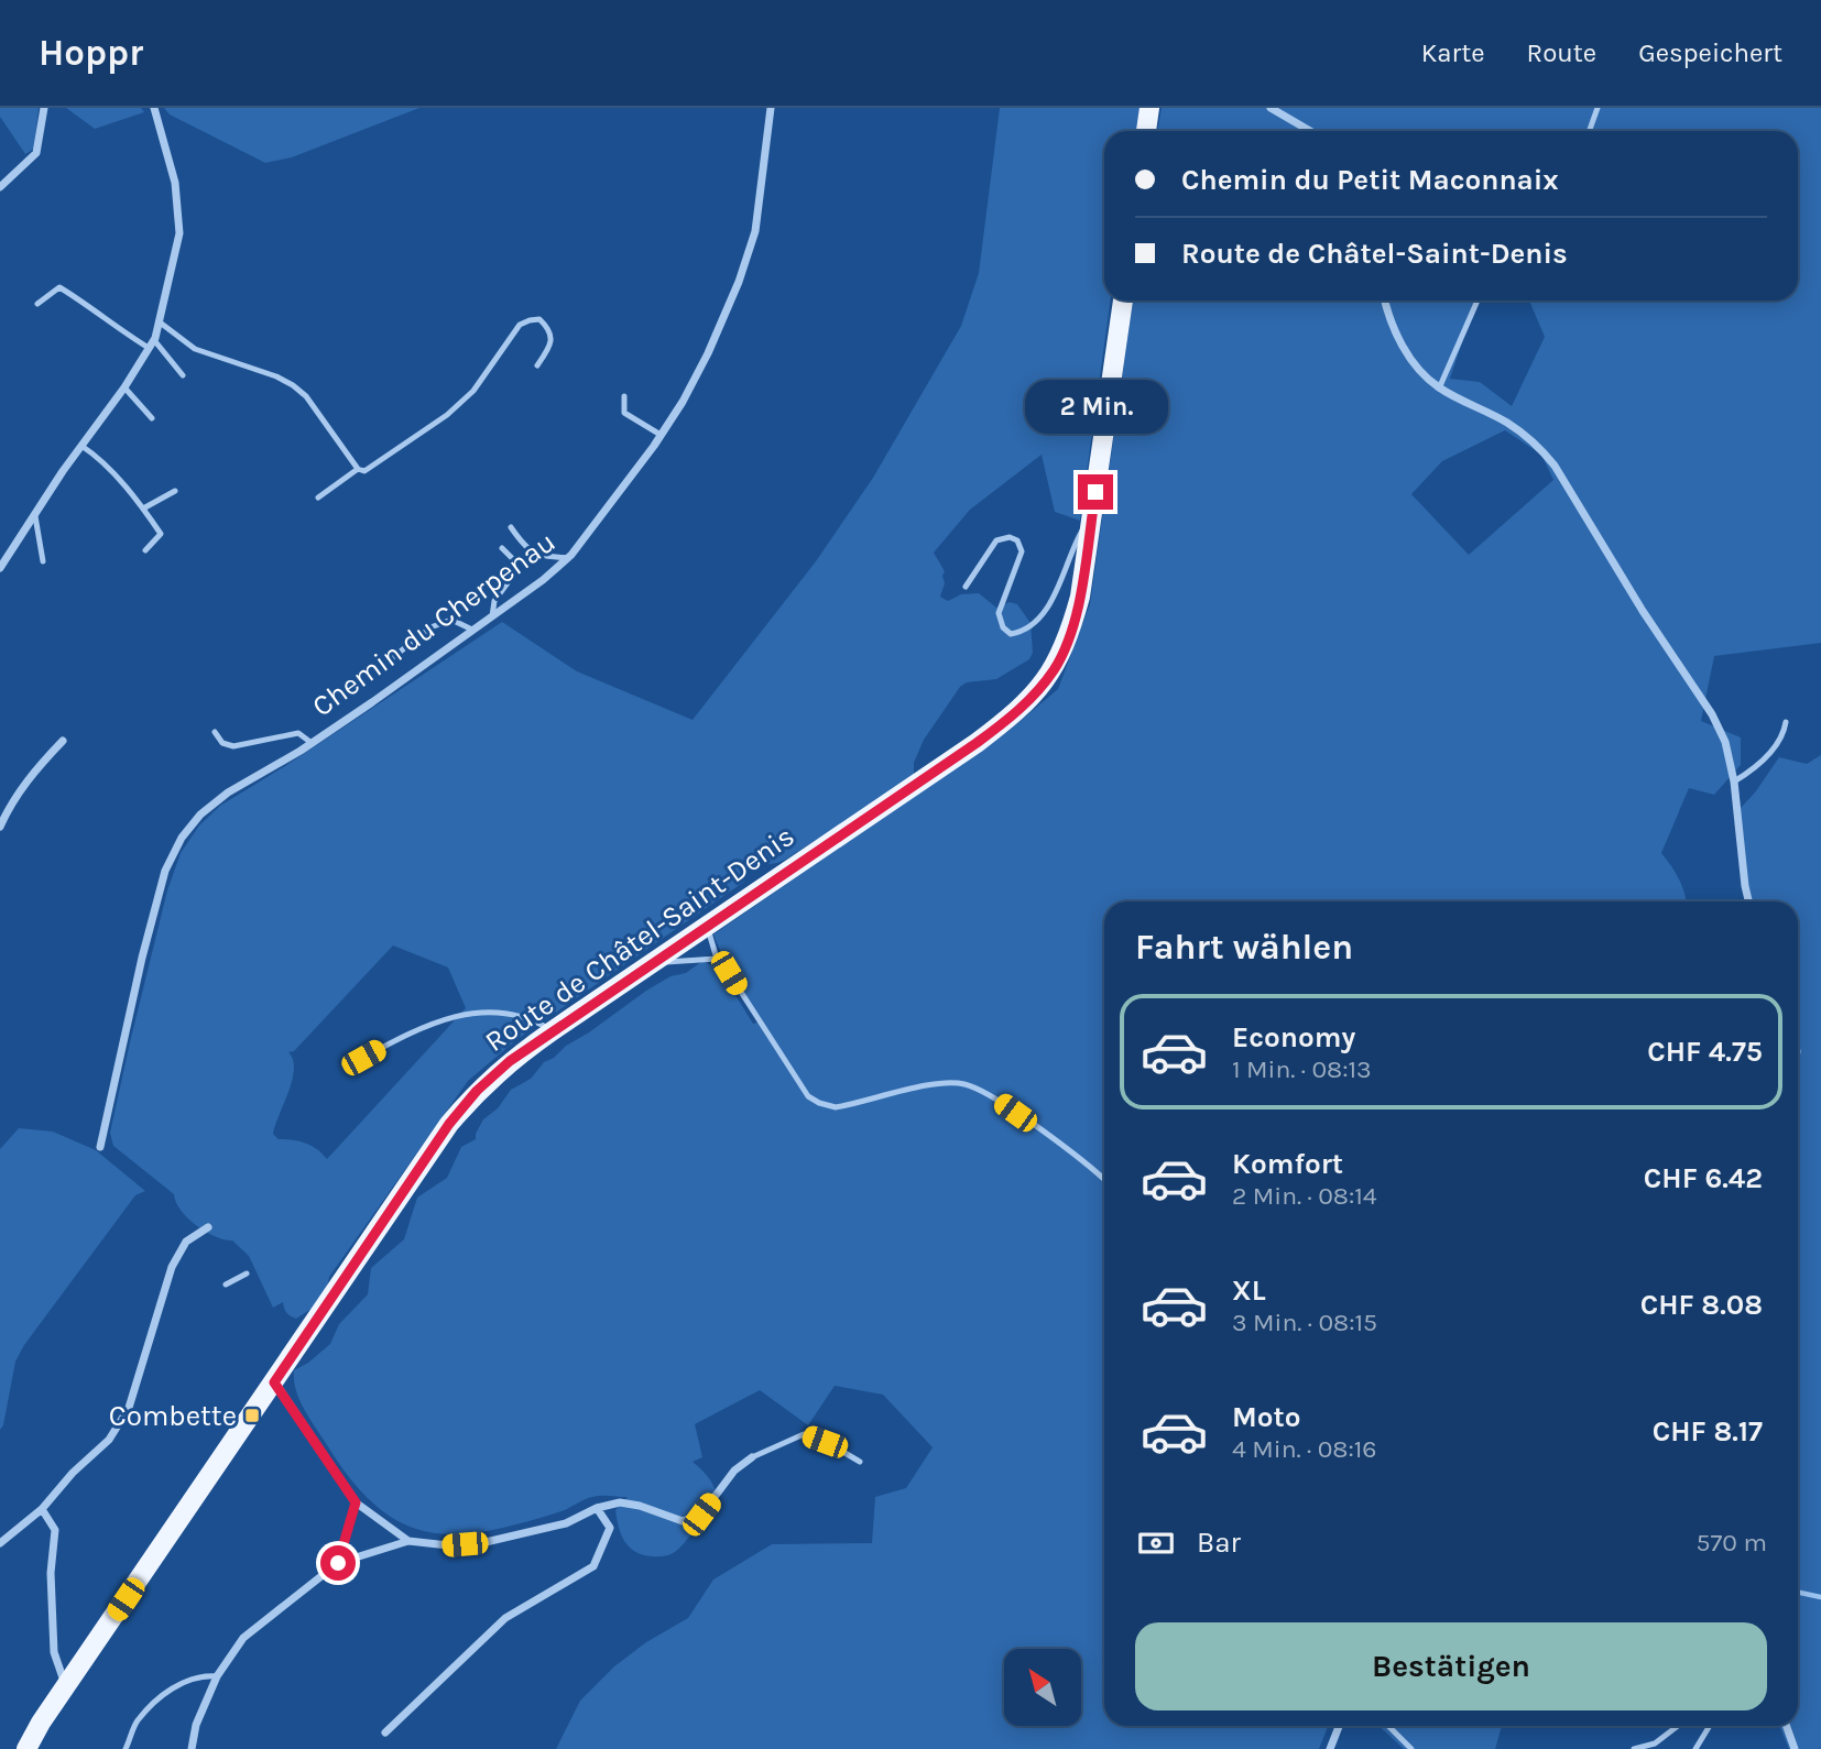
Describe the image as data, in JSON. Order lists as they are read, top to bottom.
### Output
{
  "streets": {
    "main road": ["Route de Châtel-Saint-Denis"],
    "street": ["Chemin du Cherpenau"]
  },
  "places": {
    "transit": ["Combette"]
  },
  "north": "top left",
  "page": {
    "header": "Hoppr",
    "nav": ["Karte", "Route", "Gespeichert"],
    "banner": ["Chemin du Petit Maconnaix", "Route de Châtel-Saint-Denis"],
    "bubble": "2 Min.",
    "heading": "Fahrt wählen",
    "list": [
      {
        "name": "Economy",
        "note": "1 Min. · 08:13",
        "value": "CHF 4.75"
      },
      {
        "name": "Komfort",
        "note": "2 Min. · 08:14",
        "value": "CHF 6.42"
      },
      {
        "name": "XL",
        "note": "3 Min. · 08:15",
        "value": "CHF 8.08"
      },
      {
        "name": "Moto",
        "note": "4 Min. · 08:16",
        "value": "CHF 8.17"
      }
    ],
    "pay": ["Bar", "570 m"],
    "buttons": "Bestätigen"
  }
}
